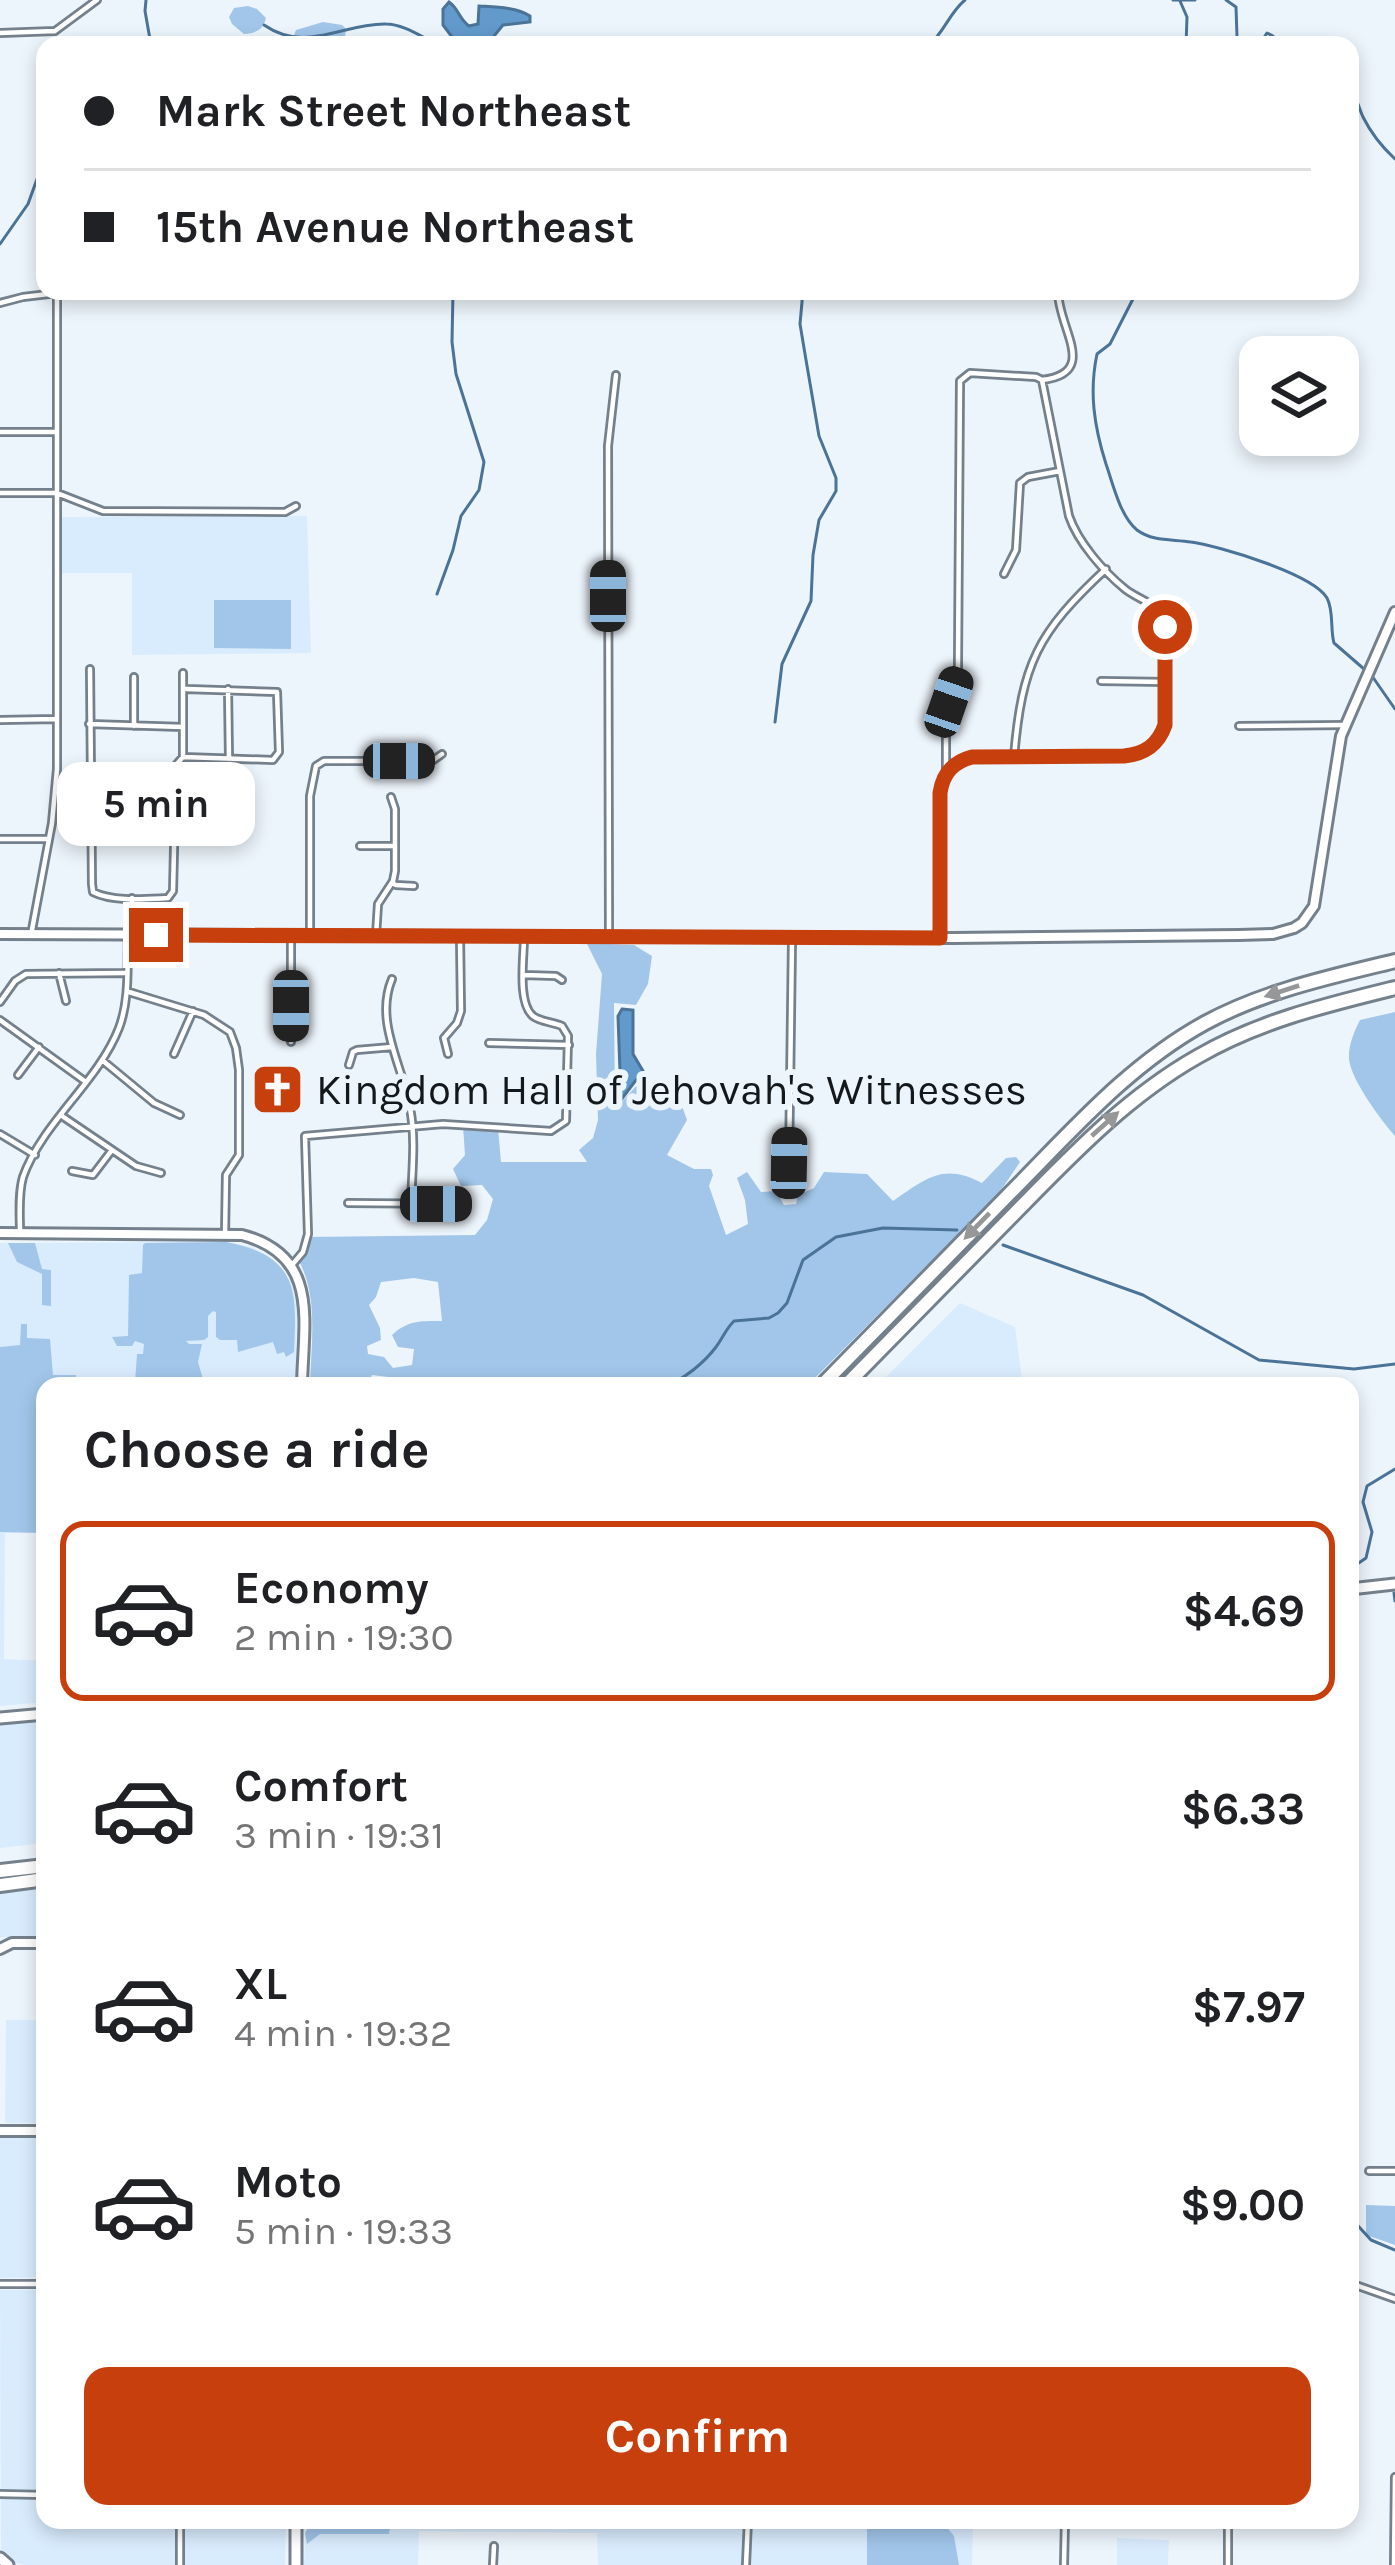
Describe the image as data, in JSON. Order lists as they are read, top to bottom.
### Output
{
  "places": {
    "church": ["Kingdom Hall of Jehovah's Witnesses"]
  },
  "page": {
    "banner": ["Mark Street Northeast", "15th Avenue Northeast"],
    "bubble": "5 min",
    "heading": "Choose a ride",
    "list": [
      {
        "name": "Economy",
        "note": "2 min · 19:30",
        "value": "$4.69"
      },
      {
        "name": "Comfort",
        "note": "3 min · 19:31",
        "value": "$6.33"
      },
      {
        "name": "XL",
        "note": "4 min · 19:32",
        "value": "$7.97"
      },
      {
        "name": "Moto",
        "note": "5 min · 19:33",
        "value": "$9.00"
      }
    ],
    "buttons": "Confirm"
  }
}
